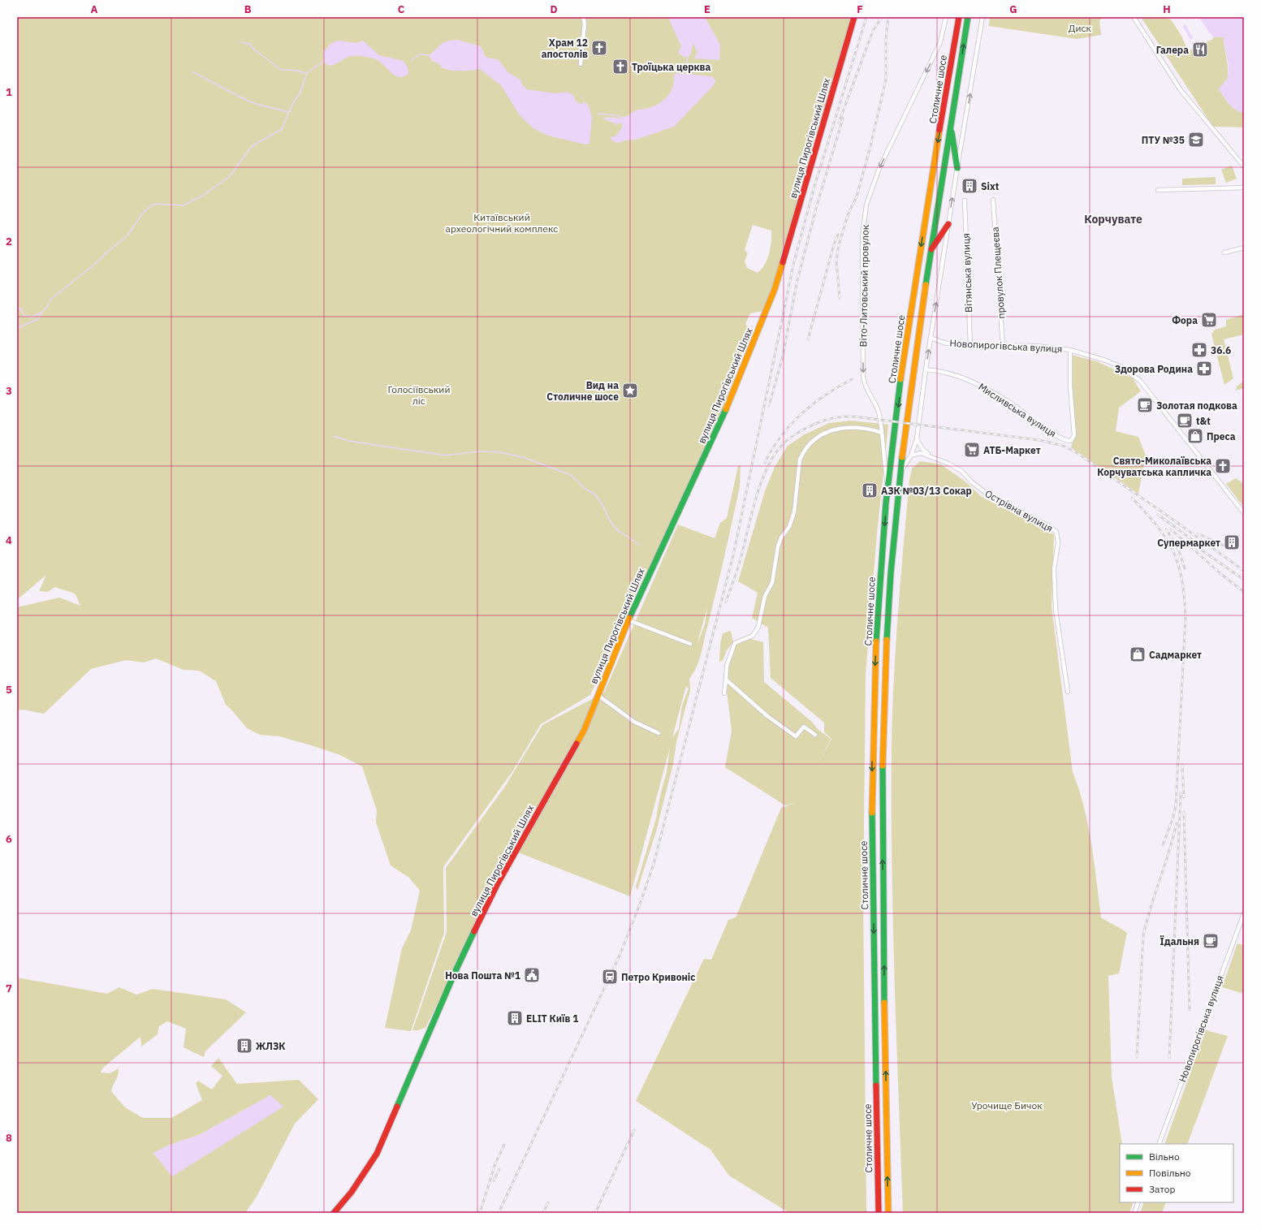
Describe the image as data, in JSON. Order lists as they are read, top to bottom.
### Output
{
  "streets": {
    "main road": ["Столичне шосе", "вулиця Пирогівський Шлях"],
    "street": [
      "Вітянська вулиця",
      "провулок Плещеєва",
      "Віто-Литовський провулок",
      "Новопирогівська вулиця",
      "Мисливська вулиця",
      "Острівна вулиця"
    ]
  },
  "crossings": [
    ["Столичне шосе", "Віто-Литовський провулок"],
    ["Вітянська вулиця", "Новопирогівська вулиця"],
    ["провулок Плещеєва", "Новопирогівська вулиця"],
    ["Новопирогівська вулиця", "Мисливська вулиця"]
  ],
  "one_way": ["Віто-Литовський провулок"],
  "districts": ["Корчувате"],
  "parks": [
    "Диск",
    "Китаївський археологічний комплекс",
    "Голосіївський ліс",
    "Урочище Бичок"
  ],
  "places": {
    "church": ["Храм 12 апостолів", "Троїцька церква", "Свято-Миколаївська Корчуватська капличка"],
    "restaurant": ["Галера"],
    "school or university": ["ПТУ №35"],
    "building": [
      "Sixt",
      "АЗК №03/13 Сокар",
      "Супермаркет",
      "ELIT Київ 1",
      "ЖЛЗК"
    ],
    "supermarket": ["Фора", "АТБ-Маркет"],
    "pharmacy": ["36.6", "Здорова Родина"],
    "place": ["Вид на Столичне шосе"],
    "cafe": ["Золотая подкова", "t&t", "Їдальня"],
    "shop": ["Преса", "Садмаркет"],
    "public building": ["Нова Пошта №1"],
    "station": ["Петро Кривоніс"]
  },
  "legend": ["Вільно", "Повільно", "Затор"],
  "grid": {
    "columns": [
      "A",
      "B",
      "C",
      "D",
      "E",
      "F",
      "G",
      "H"
    ],
    "rows": [
      "1",
      "2",
      "3",
      "4",
      "5",
      "6",
      "7",
      "8"
    ]
  }
}
